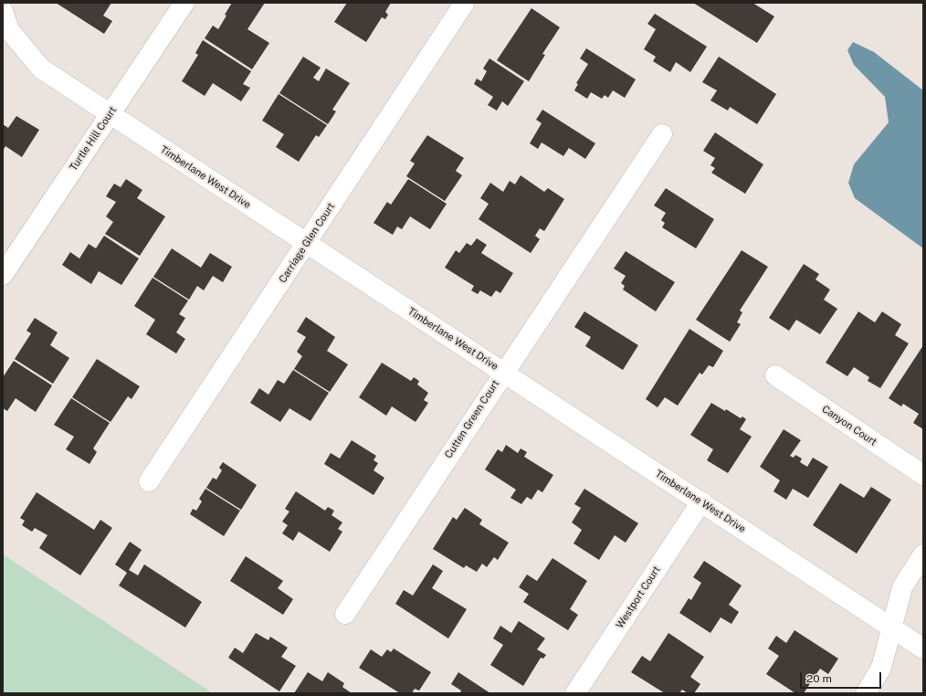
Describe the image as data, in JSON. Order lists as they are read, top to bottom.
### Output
{
  "streets": {
    "street": [
      "Turtle Hill Court",
      "Timberlane West Drive",
      "Carriage Glen Court",
      "Cutten Green Court",
      "Canyon Court",
      "Westport Court"
    ]
  },
  "crossings": [
    ["Turtle Hill Court", "Timberlane West Drive"],
    ["Timberlane West Drive", "Carriage Glen Court"],
    ["Timberlane West Drive", "Cutten Green Court"],
    ["Timberlane West Drive", "Westport Court"]
  ],
  "scale_bar": "20 m"
}
